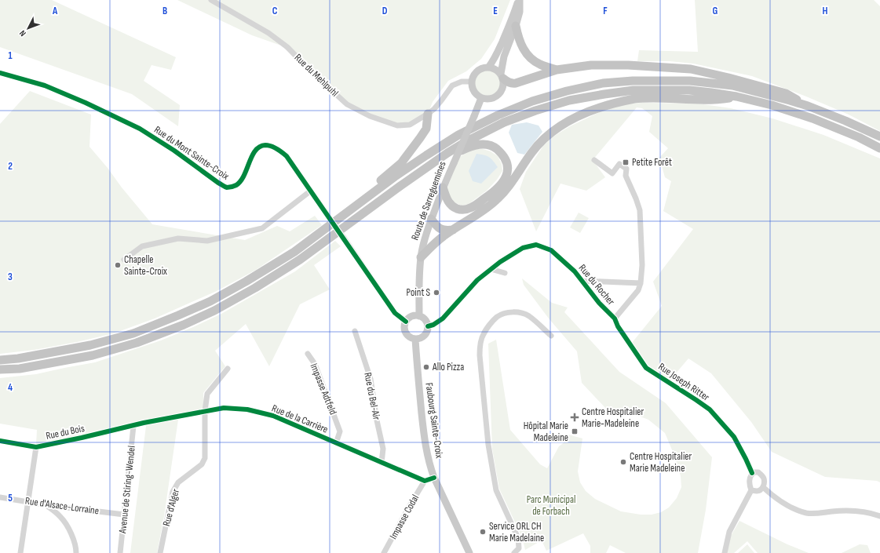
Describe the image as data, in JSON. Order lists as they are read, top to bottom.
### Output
{
  "streets": {
    "main road": ["Route de Sarreguemines", "Faubourg Sainte-Croix"],
    "street": [
      "Rue du Mehlpuhl",
      "Rue du Mont Sainte-Croix",
      "Rue du Rocher",
      "Rue Joseph Ritter",
      "Impasse Adtfeld",
      "Rue du Bel-Air",
      "Rue de la Carrière",
      "Rue du Bois",
      "Avenue de Stiring-Wendel",
      "Rue d'Alsace-Lorraine",
      "Rue d'Alger",
      "Impasse Codal"
    ]
  },
  "crossings": [
    ["Rue du Mehlpuhl", "Route de Sarreguemines"],
    ["Rue du Mont Sainte-Croix", "Route de Sarreguemines"],
    ["Rue du Mont Sainte-Croix", "Rue du Rocher"],
    ["Rue du Mont Sainte-Croix", "Faubourg Sainte-Croix"],
    ["Route de Sarreguemines", "Rue du Rocher"],
    ["Route de Sarreguemines", "Faubourg Sainte-Croix"],
    ["Rue du Rocher", "Rue Joseph Ritter"],
    ["Rue du Rocher", "Faubourg Sainte-Croix"],
    ["Impasse Adtfeld", "Rue de la Carrière"],
    ["Rue du Bel-Air", "Rue de la Carrière"],
    ["Rue de la Carrière", "Rue du Bois"],
    ["Rue de la Carrière", "Avenue de Stiring-Wendel"],
    ["Rue de la Carrière", "Rue d'Alger"],
    ["Rue de la Carrière", "Impasse Codal"],
    ["Rue du Bois", "Avenue de Stiring-Wendel"],
    ["Avenue de Stiring-Wendel", "Rue d'Alsace-Lorraine"]
  ],
  "parks": ["Parc Municipal de Forbach"],
  "places": {
    "transit": ["Petite Forêt", "Hôpital Marie Madeleine"],
    "other": [
      "Chapelle Sainte-Croix",
      "Point S",
      "Allo Pizza",
      "Centre Hospitalier Marie Madeleine",
      "Service ORL CH Marie Madelaine"
    ],
    "health": ["Centre Hospitalier Marie-Madeleine"]
  },
  "north": "bottom left",
  "grid": {
    "columns": [
      "A",
      "B",
      "C",
      "D",
      "E",
      "F",
      "G",
      "H"
    ],
    "rows": [
      "1",
      "2",
      "3",
      "4",
      "5"
    ]
  }
}
